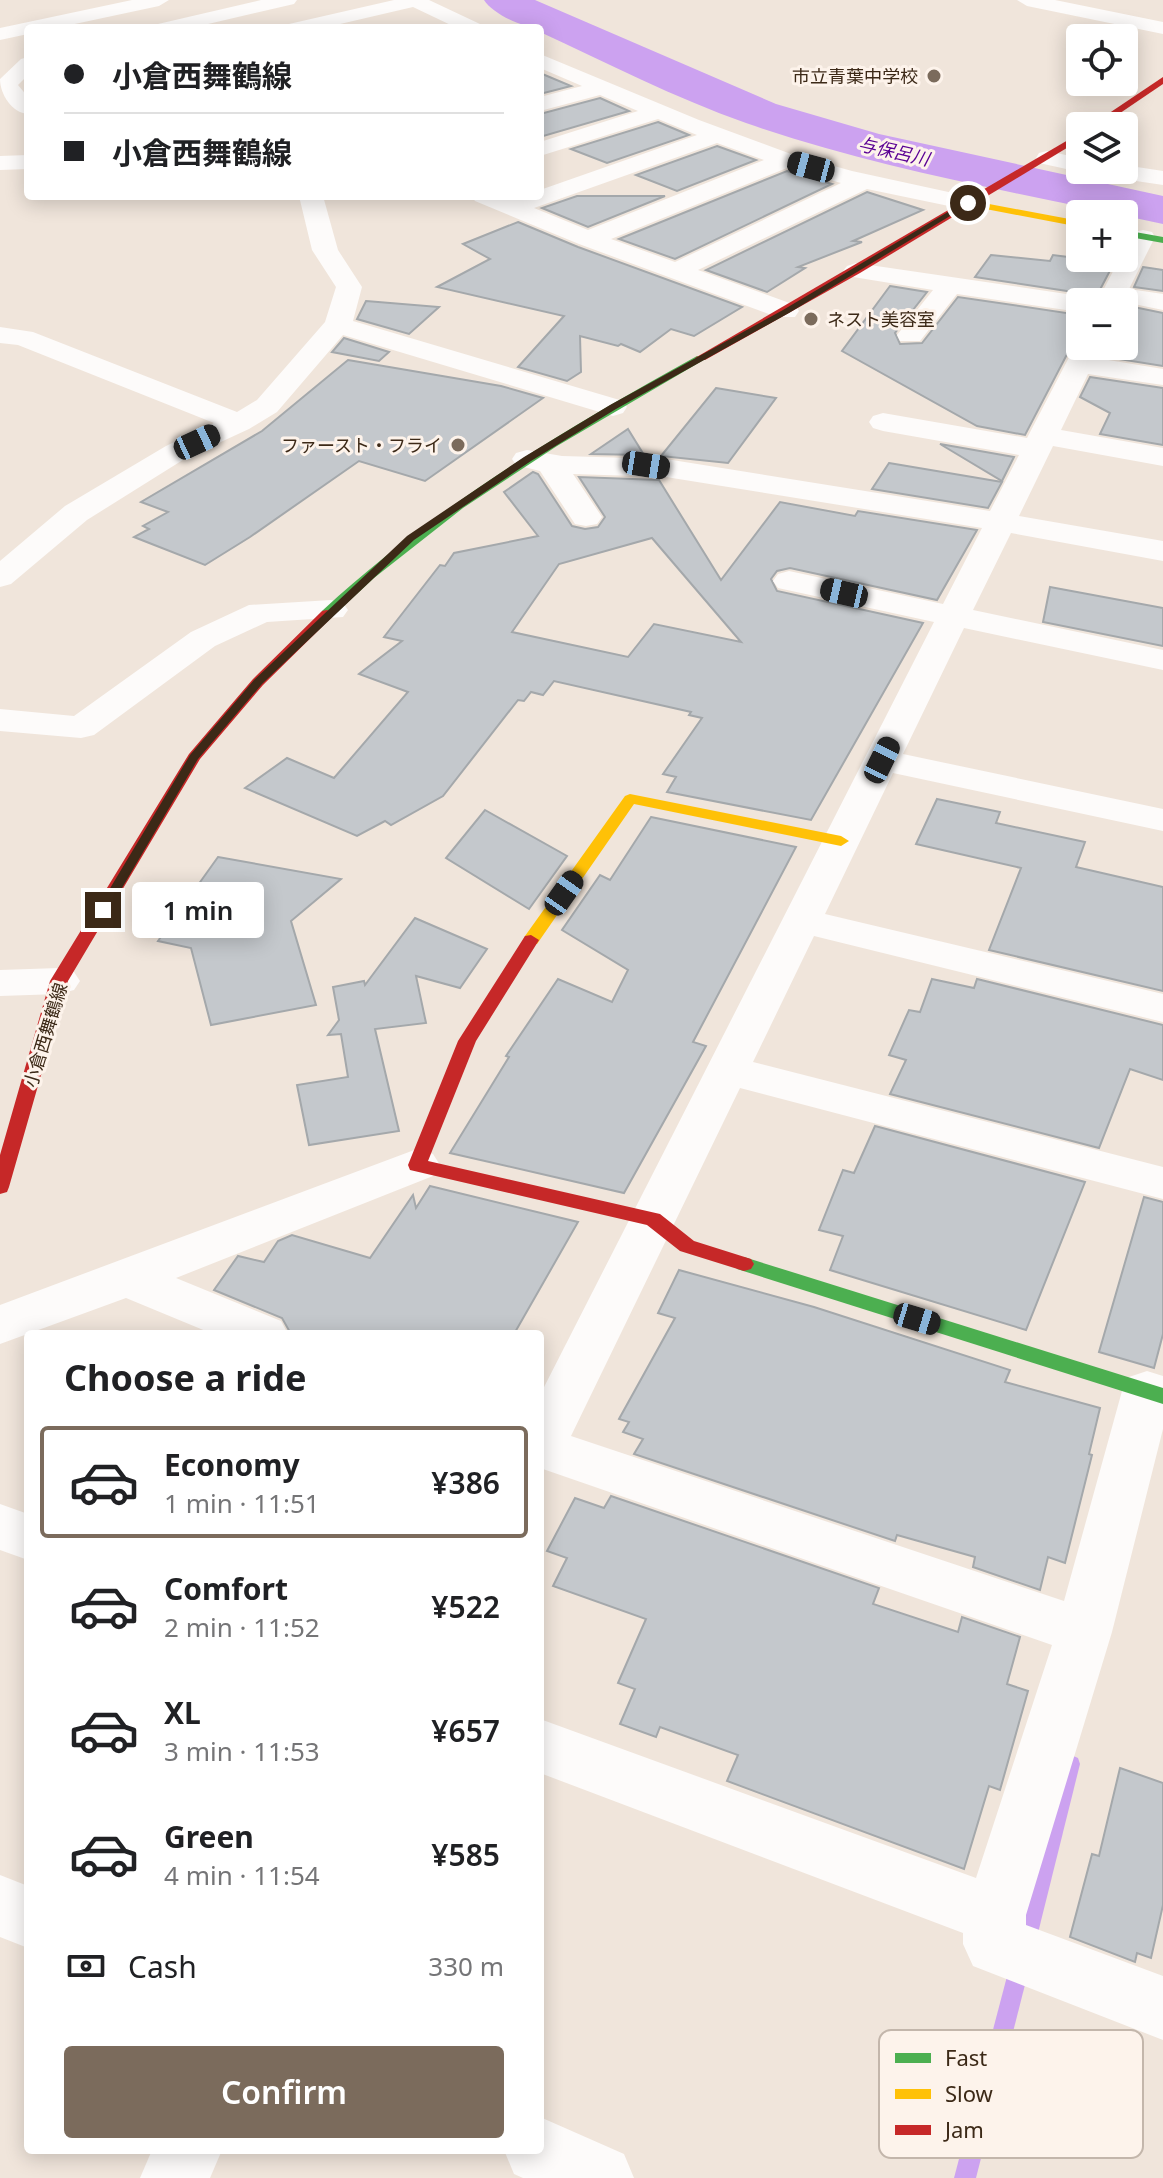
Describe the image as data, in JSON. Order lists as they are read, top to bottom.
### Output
{
  "streets": {
    "main road": ["小倉西舞鶴線"]
  },
  "water": ["与保呂川"],
  "places": ["市立青葉中学校", "ネスト美容室", "ファースト・フライ"],
  "legend": ["Fast", "Slow", "Jam"],
  "page": {
    "map_buttons": ["+", "−"],
    "banner": ["小倉西舞鶴線", "小倉西舞鶴線"],
    "bubble": "1 min",
    "heading": "Choose a ride",
    "list": [
      {
        "name": "Economy",
        "note": "1 min · 11:51",
        "value": "¥386"
      },
      {
        "name": "Comfort",
        "note": "2 min · 11:52",
        "value": "¥522"
      },
      {
        "name": "XL",
        "note": "3 min · 11:53",
        "value": "¥657"
      },
      {
        "name": "Green",
        "note": "4 min · 11:54",
        "value": "¥585"
      }
    ],
    "pay": ["Cash", "330 m"],
    "buttons": "Confirm"
  }
}
